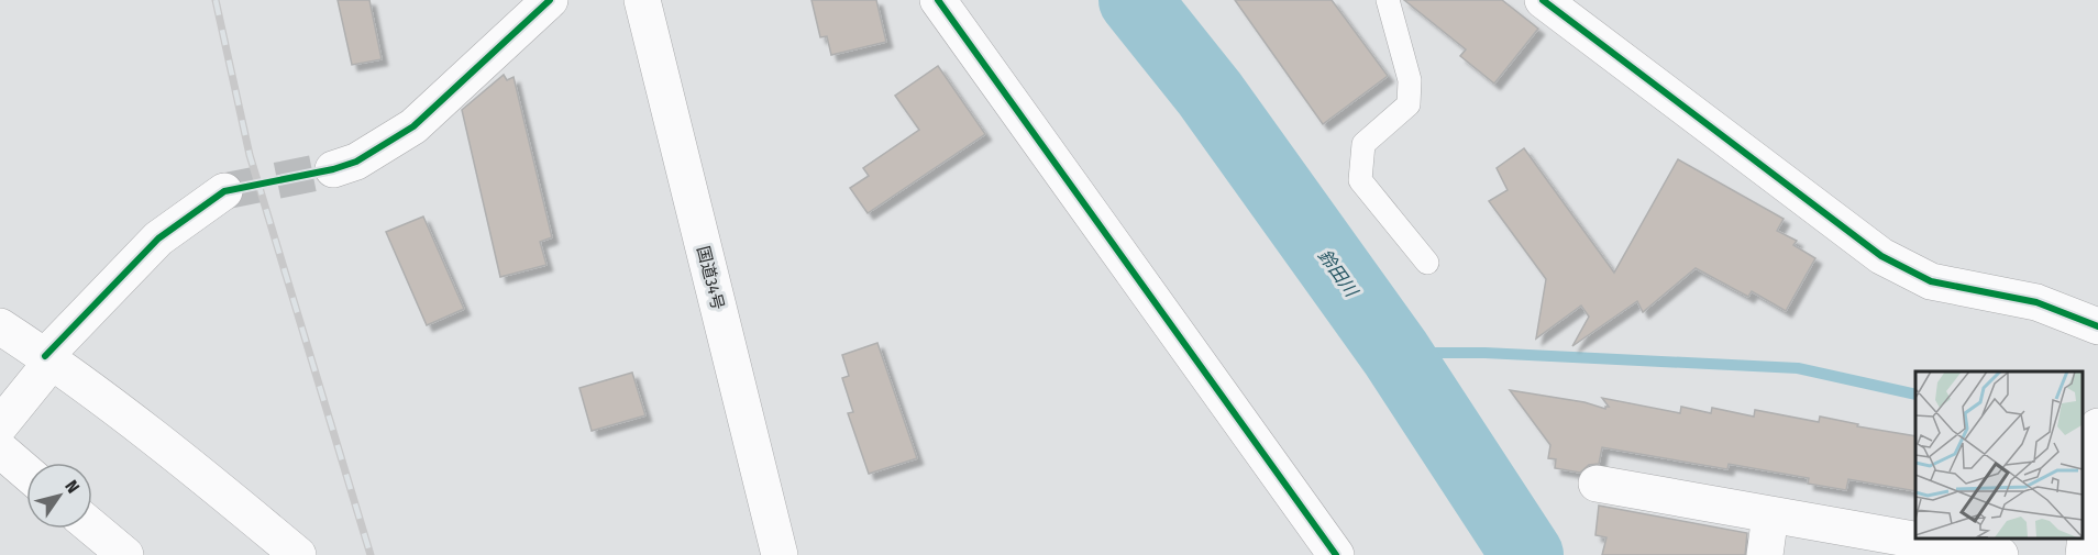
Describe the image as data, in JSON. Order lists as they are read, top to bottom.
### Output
{
  "streets": {
    "main road": ["国道34号"]
  },
  "water": ["鈴田川"],
  "north": "top right"
}
